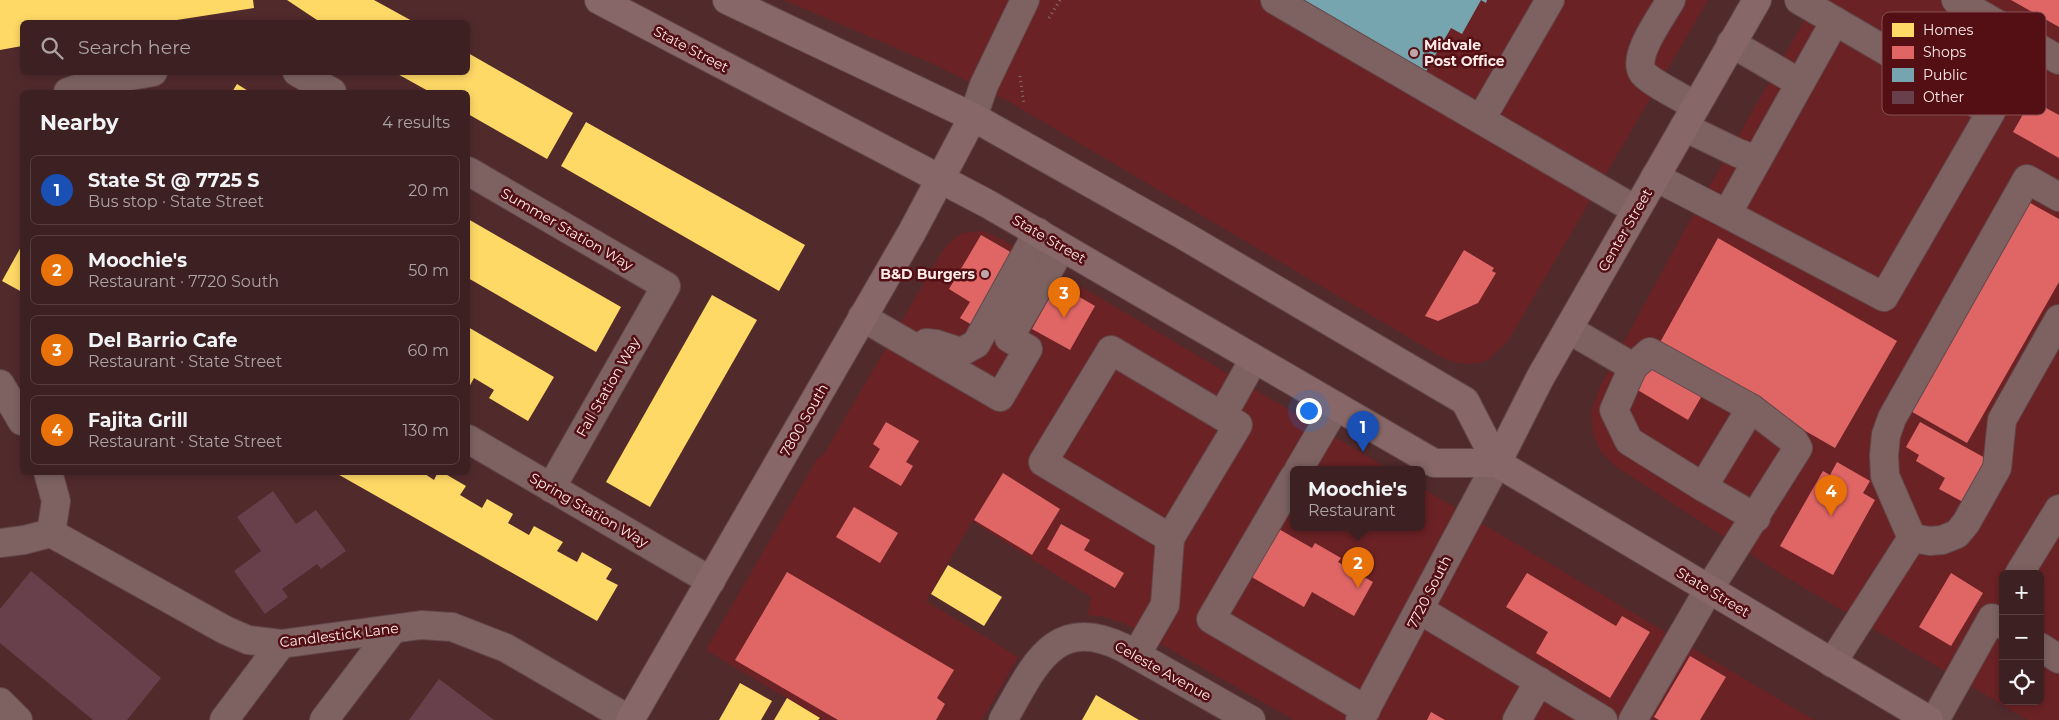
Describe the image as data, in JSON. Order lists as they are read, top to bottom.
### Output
{
  "streets": {
    "main road": ["State Street", "Center Street", "7800 South"],
    "street": [
      "Summer Station Way",
      "Fall Station Way",
      "Spring Station Way",
      "7720 South",
      "Candlestick Lane",
      "Celeste Avenue"
    ]
  },
  "crossings": [
    ["State Street", "Center Street"],
    ["State Street", "7800 South"],
    ["State Street", "7720 South"],
    ["Summer Station Way", "Fall Station Way"],
    ["Center Street", "7720 South"],
    ["Fall Station Way", "Spring Station Way"],
    ["7800 South", "Spring Station Way"],
    ["7800 South", "Candlestick Lane"]
  ],
  "places": ["Midvale Post Office", "B&D Burgers"],
  "legend": [
    "Homes",
    "Shops",
    "Public",
    "Other"
  ],
  "page": {
    "search": "Search here",
    "heading": ["Nearby", "4 results"],
    "list": [
      {
        "mark": "1",
        "name": "State St @ 7725 S",
        "note": "Bus stop · State Street",
        "value": "20 m"
      },
      {
        "mark": "2",
        "name": "Moochie's",
        "note": "Restaurant · 7720 South",
        "value": "50 m"
      },
      {
        "mark": "3",
        "name": "Del Barrio Cafe",
        "note": "Restaurant · State Street",
        "value": "60 m"
      },
      {
        "mark": "4",
        "name": "Fajita Grill",
        "note": "Restaurant · State Street",
        "value": "130 m"
      }
    ],
    "pins": [
      "3",
      "1",
      "4",
      "2"
    ],
    "popup": ["Moochie's", "Restaurant"],
    "map_buttons": ["+", "−"]
  }
}
